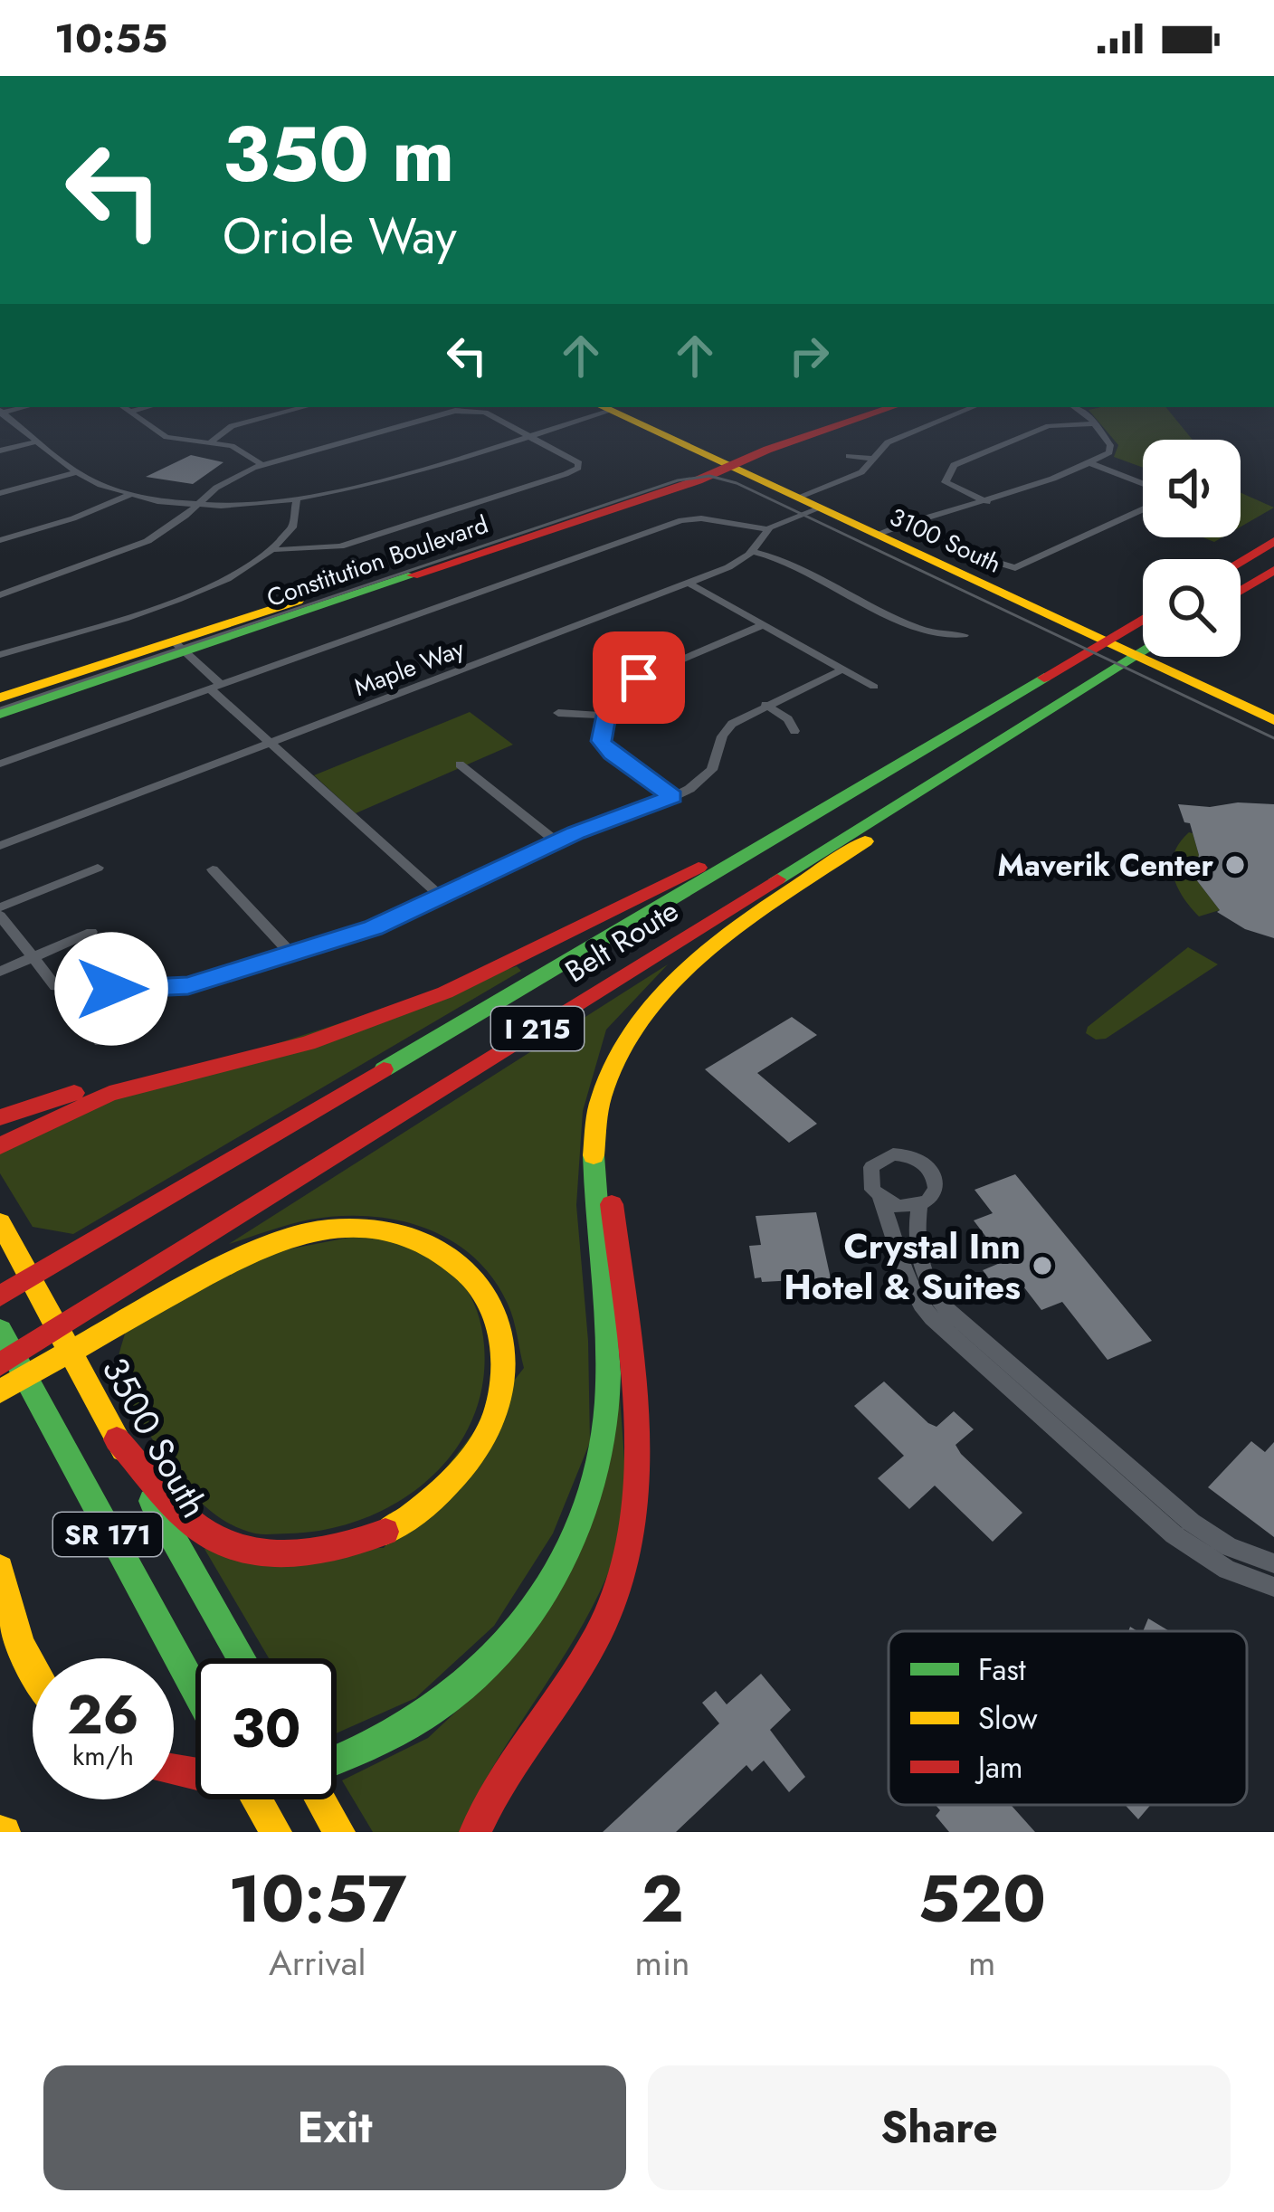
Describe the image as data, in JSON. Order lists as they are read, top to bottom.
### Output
{
  "streets": {
    "main road": [
      "3100 South",
      "Constitution Boulevard",
      "Belt Route",
      "I 215",
      "3500 South",
      "SR 171"
    ],
    "street": ["Maple Way"]
  },
  "crossings": [
    ["3100 South", "Constitution Boulevard"]
  ],
  "places": ["Maverik Center", "Crystal Inn Hotel & Suites"],
  "legend": ["Fast", "Slow", "Jam"],
  "page": {
    "status": "10:55",
    "turn": ["350 m", "Oriole Way"],
    "speed": "26 km/h",
    "limit": "30",
    "eta": [
      "10:57",
      "Arrival",
      "2",
      "min",
      "520",
      "m"
    ],
    "buttons": ["Exit", "Share"]
  }
}
